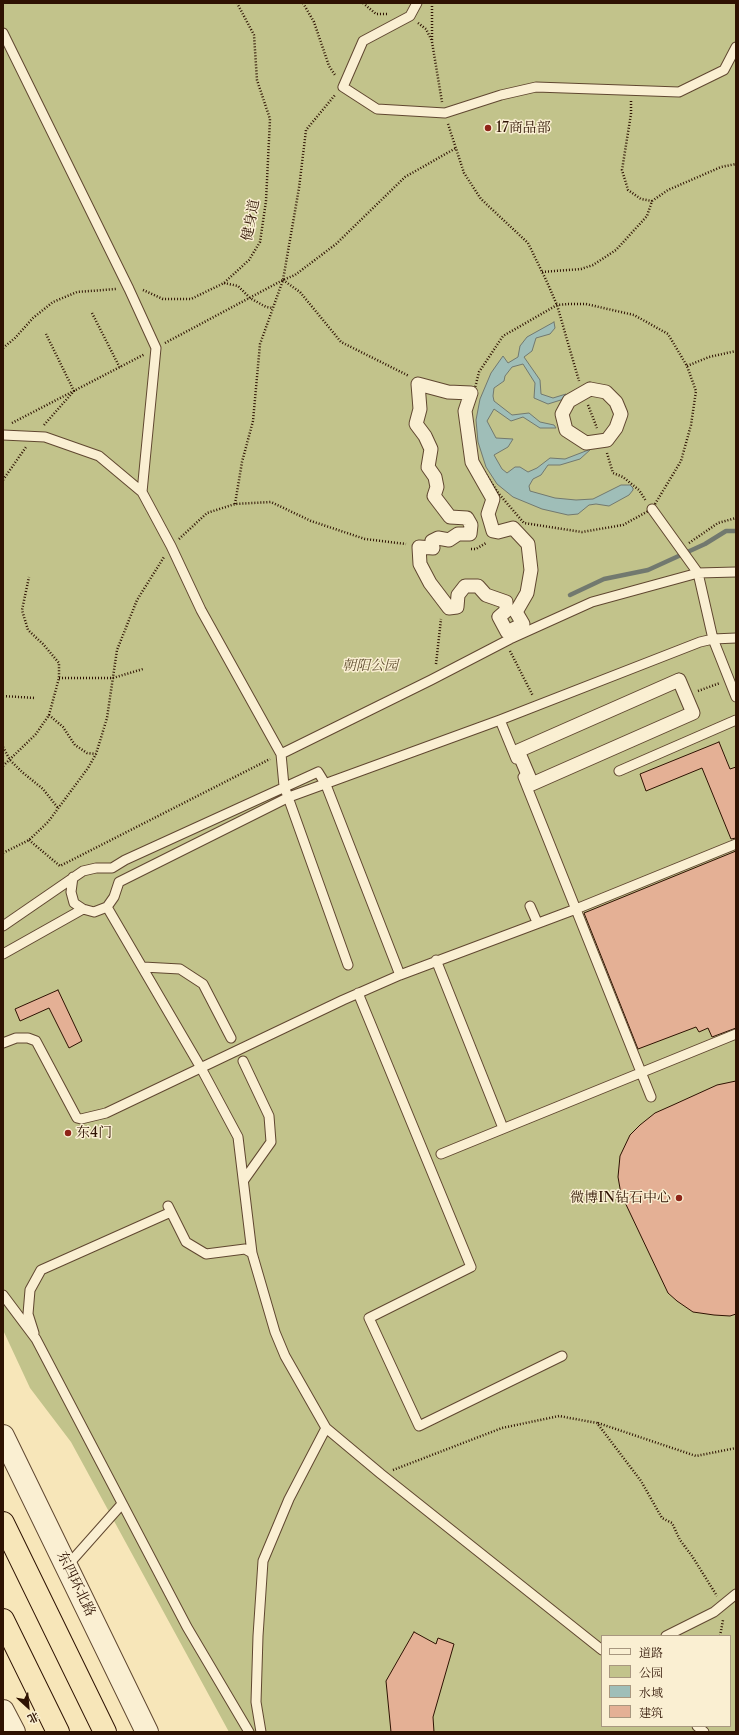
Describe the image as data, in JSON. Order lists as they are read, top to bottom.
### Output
{
  "streets": {
    "street": ["东四环北路"],
    "path": ["健身道"]
  },
  "parks": ["朝阳公园"],
  "places": ["17商品部", "东4门", "微博IN钻石中心"],
  "legend": [
    "道路",
    "公园",
    "水域",
    "建筑"
  ],
  "north": "bottom right"
}
